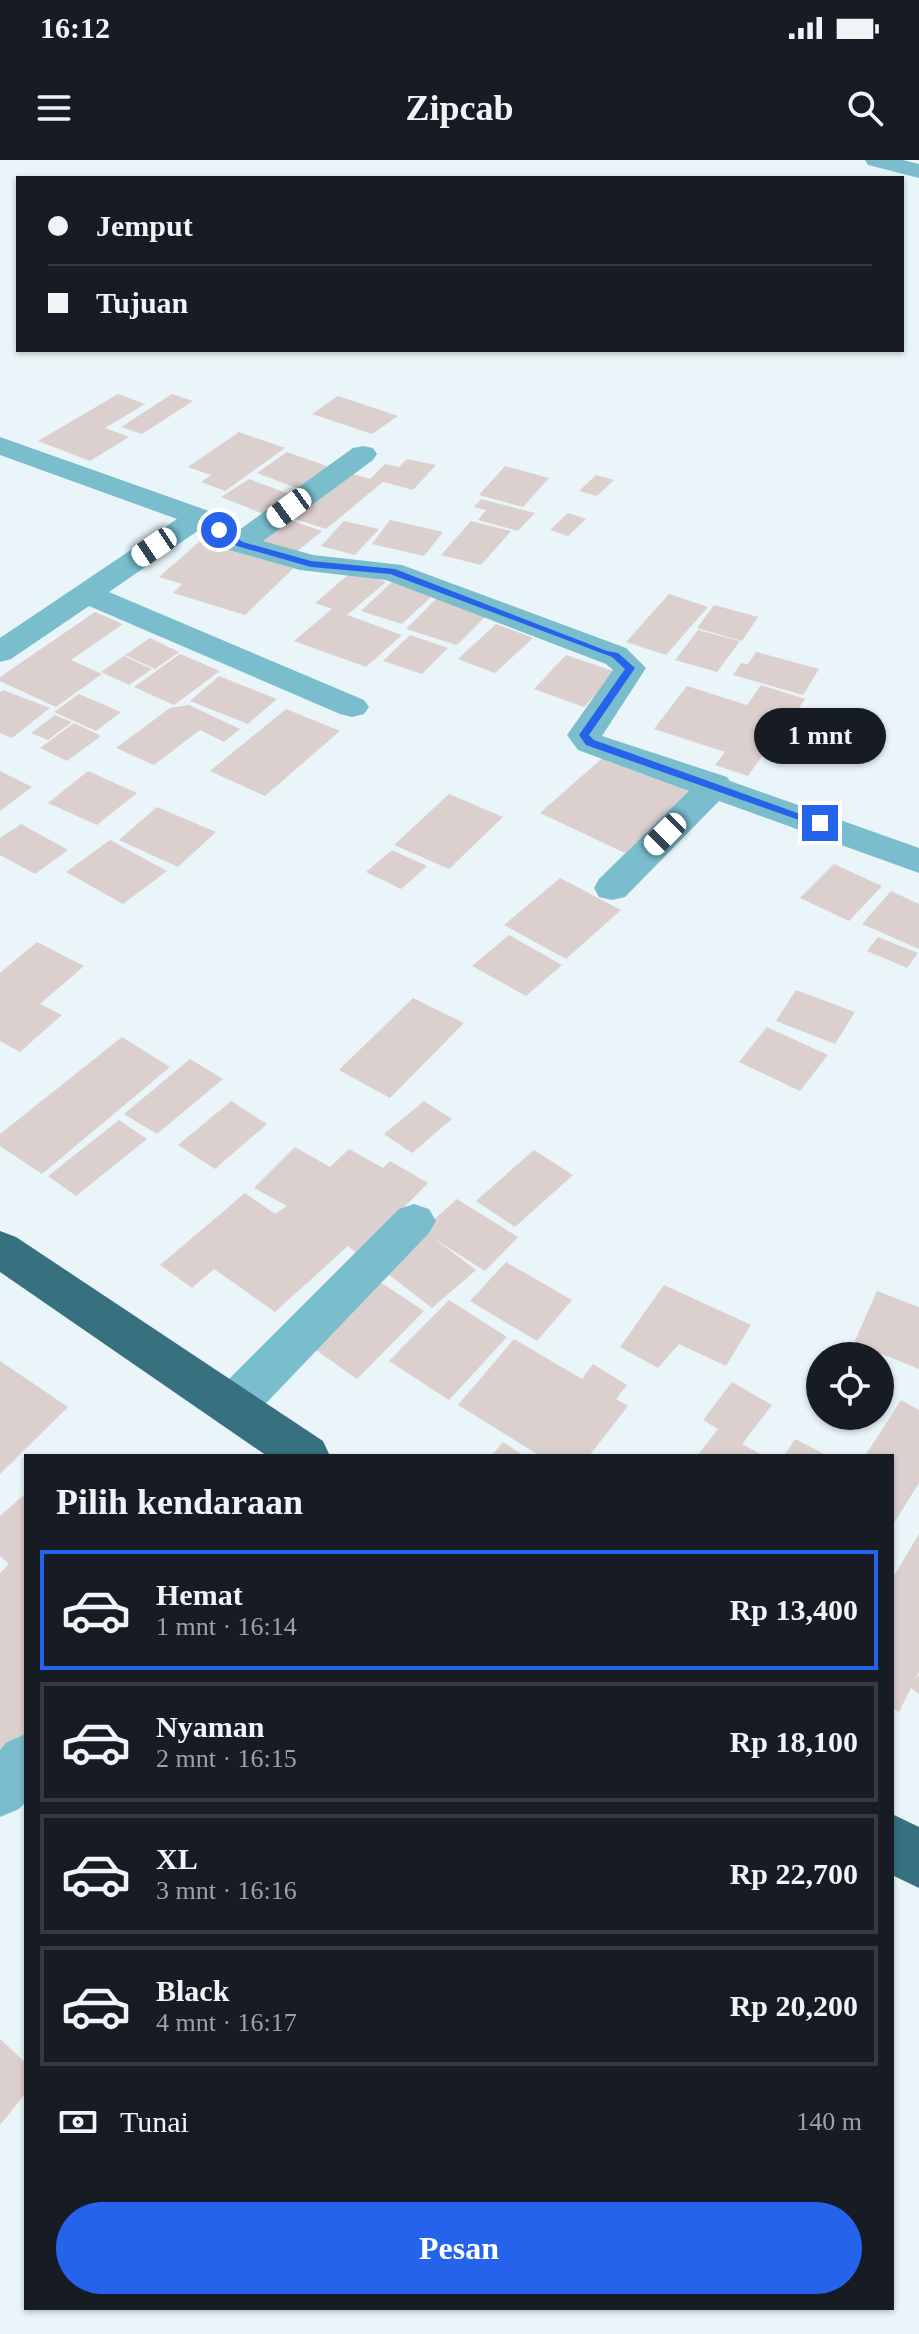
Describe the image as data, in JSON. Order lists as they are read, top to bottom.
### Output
{
  "page": {
    "status": "16:12",
    "header": "Zipcab",
    "banner": ["Jemput", "Tujuan"],
    "bubble": "1 mnt",
    "heading": "Pilih kendaraan",
    "list": [
      {
        "name": "Hemat",
        "note": "1 mnt · 16:14",
        "value": "Rp 13,400"
      },
      {
        "name": "Nyaman",
        "note": "2 mnt · 16:15",
        "value": "Rp 18,100"
      },
      {
        "name": "XL",
        "note": "3 mnt · 16:16",
        "value": "Rp 22,700"
      },
      {
        "name": "Black",
        "note": "4 mnt · 16:17",
        "value": "Rp 20,200"
      }
    ],
    "pay": ["Tunai", "140 m"],
    "buttons": "Pesan"
  }
}
